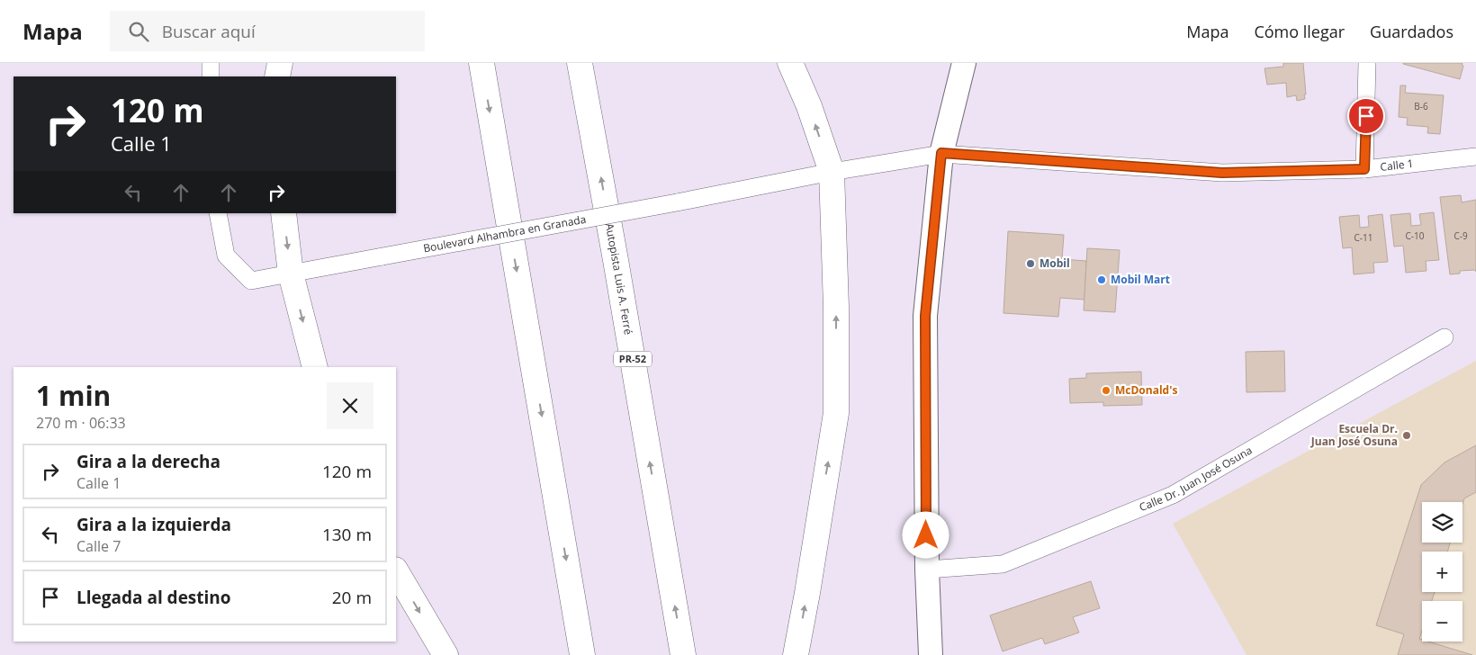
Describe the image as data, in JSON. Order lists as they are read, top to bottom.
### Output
{
  "streets": {
    "highway": ["Autopista Luis A. Ferré", "PR-52"],
    "street": ["Calle 1", "Boulevard Alhambra en Granada", "Calle Dr. Juan José Osuna"]
  },
  "crossings": [
    ["Calle 1", "Boulevard Alhambra en Granada"]
  ],
  "places": [
    "Mobil",
    "Mobil Mart",
    "McDonald's",
    "Escuela Dr. Juan José Osuna"
  ],
  "house_numbers": [
    "B-6",
    "C-10",
    "C-9",
    "C-11"
  ],
  "page": {
    "header": "Mapa",
    "search": "Buscar aquí",
    "nav": ["Mapa", "Cómo llegar", "Guardados"],
    "turn": ["120 m", "Calle 1"],
    "heading": ["1 min", "270 m · 06:33"],
    "list": [
      {
        "name": "Gira a la derecha",
        "note": "Calle 1",
        "value": "120 m"
      },
      {
        "name": "Gira a la izquierda",
        "note": "Calle 7",
        "value": "130 m"
      },
      {
        "name": "Llegada al destino",
        "value": "20 m"
      }
    ],
    "map_buttons": ["+", "−"]
  }
}
